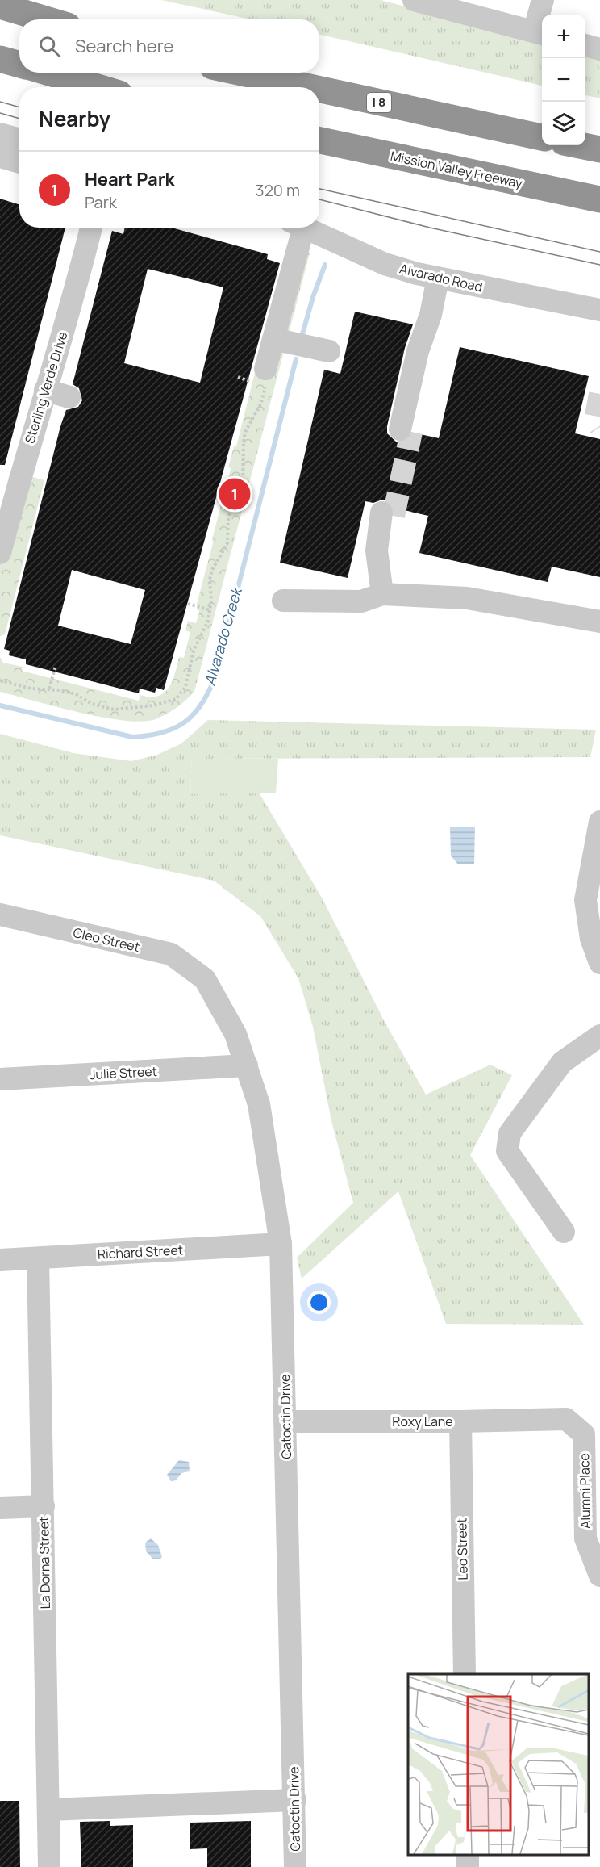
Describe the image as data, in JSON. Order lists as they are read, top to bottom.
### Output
{
  "streets": {
    "highway": ["I 8", "Mission Valley Freeway"],
    "street": [
      "Alvarado Road",
      "Sterling Verde Drive",
      "Cleo Street",
      "Julie Street",
      "Richard Street",
      "Catoctin Drive",
      "Roxy Lane",
      "Alumni Place",
      "Leo Street",
      "La Dorna Street"
    ]
  },
  "crossings": [
    ["Cleo Street", "Catoctin Drive"],
    ["Julie Street", "Catoctin Drive"],
    ["Richard Street", "Catoctin Drive"],
    ["Richard Street", "La Dorna Street"],
    ["Catoctin Drive", "Roxy Lane"],
    ["Roxy Lane", "Alumni Place"],
    ["Roxy Lane", "Leo Street"]
  ],
  "water": ["Alvarado Creek"],
  "page": {
    "map_buttons": ["+", "−"],
    "search": "Search here",
    "heading": "Nearby",
    "list": [
      {
        "mark": "1",
        "name": "Heart Park",
        "note": "Park",
        "value": "320 m"
      }
    ],
    "pins": "1"
  }
}
